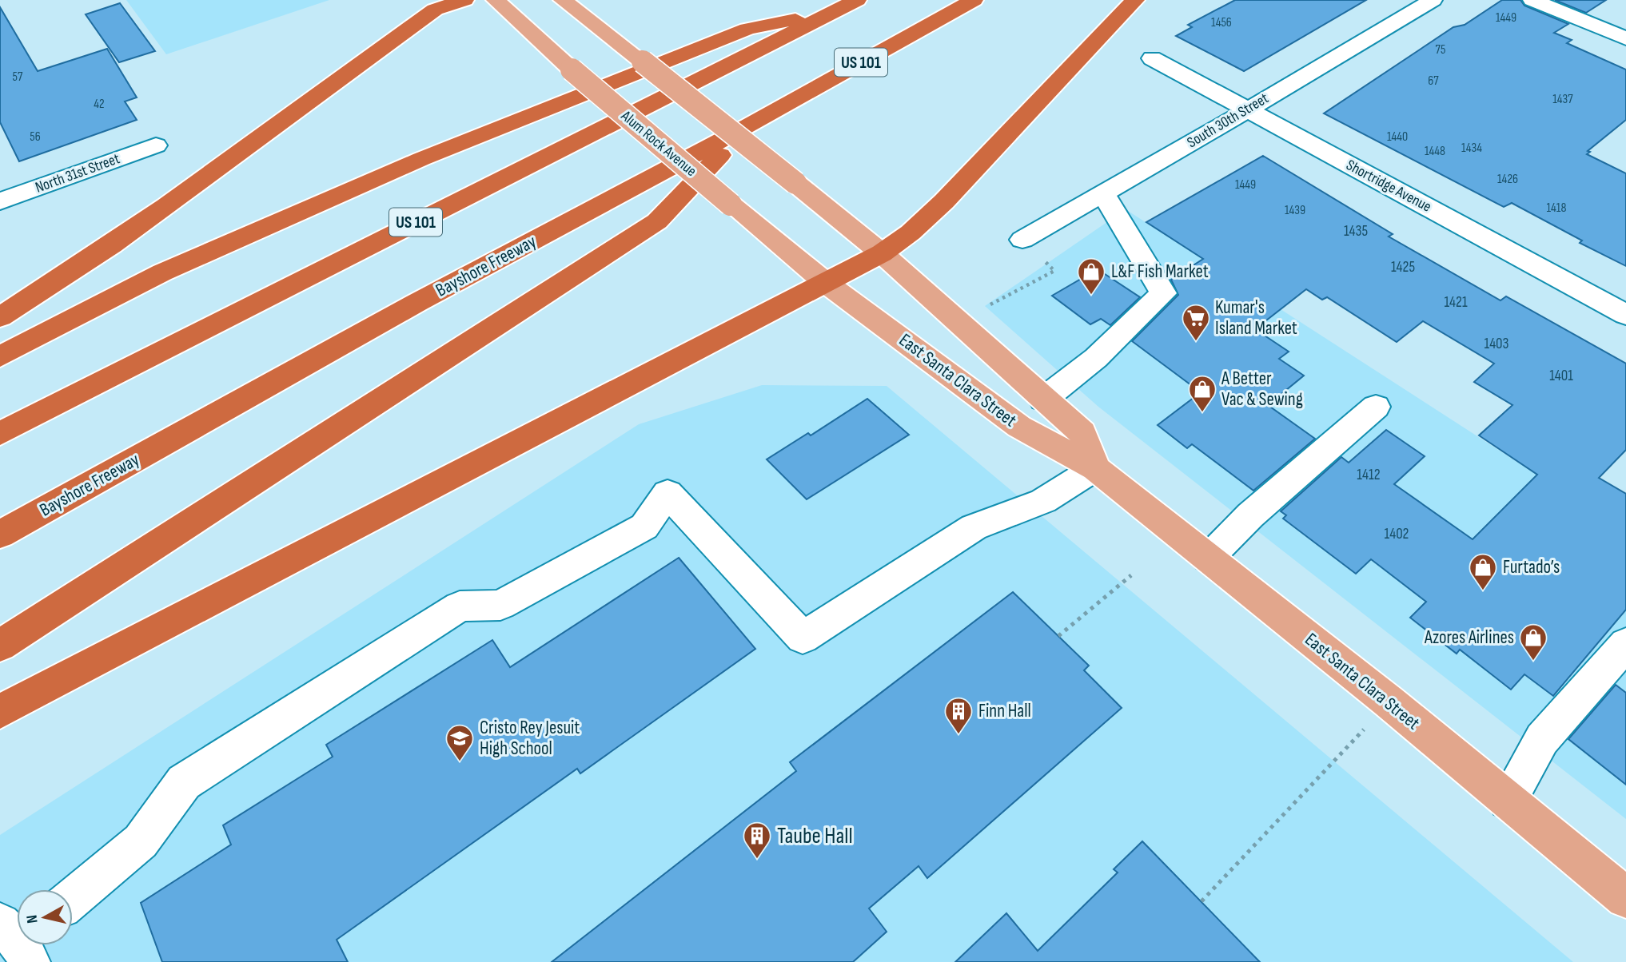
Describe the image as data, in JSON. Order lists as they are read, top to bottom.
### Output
{
  "streets": {
    "highway": ["US 101", "Bayshore Freeway"],
    "main road": ["Alum Rock Avenue", "East Santa Clara Street"],
    "street": ["South 30th Street", "North 31st Street", "Shortridge Avenue"]
  },
  "crossings": [
    ["South 30th Street", "Shortridge Avenue"],
    ["Alum Rock Avenue", "East Santa Clara Street"]
  ],
  "places": {
    "shop": [
      "L&F Fish Market",
      "A Better Vac & Sewing",
      "Furtado’s",
      "Azores Airlines"
    ],
    "supermarket": ["Kumar's Island Market"],
    "building": ["Finn Hall", "Taube Hall"],
    "school or university": ["Cristo Rey Jesuit High School"]
  },
  "house_numbers": [
    "1449",
    "1456",
    "75",
    "57",
    "67",
    "1437",
    "42",
    "56",
    "1440",
    "1434",
    "1448",
    "1426",
    "1449",
    "1418",
    "1439",
    "1435",
    "1425",
    "1421",
    "1403",
    "1401",
    "1412",
    "1402"
  ],
  "north": "left"
}
